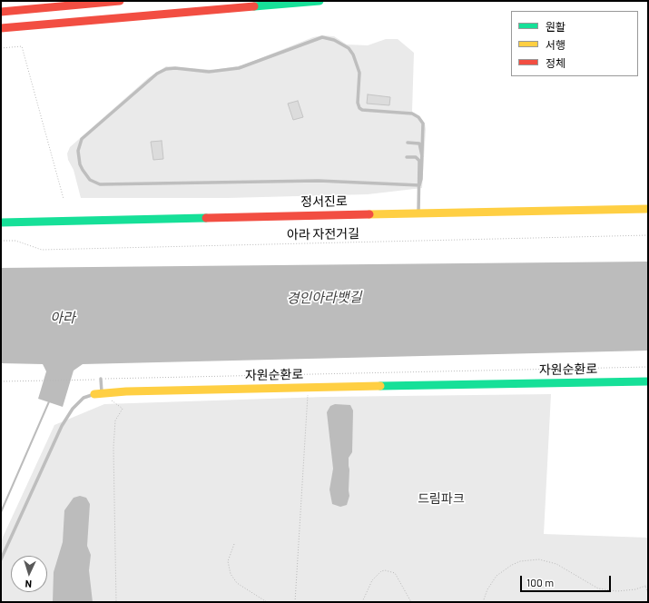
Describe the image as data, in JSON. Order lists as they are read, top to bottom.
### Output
{
  "streets": {
    "main road": ["정서진로", "자원순환로"],
    "path": ["아라 자전거길"]
  },
  "water": ["경인아라뱃길", "아라"],
  "parks": ["드림파크"],
  "legend": ["원활", "서행", "정체"],
  "scale_bar": "100 m",
  "north": "bottom"
}
